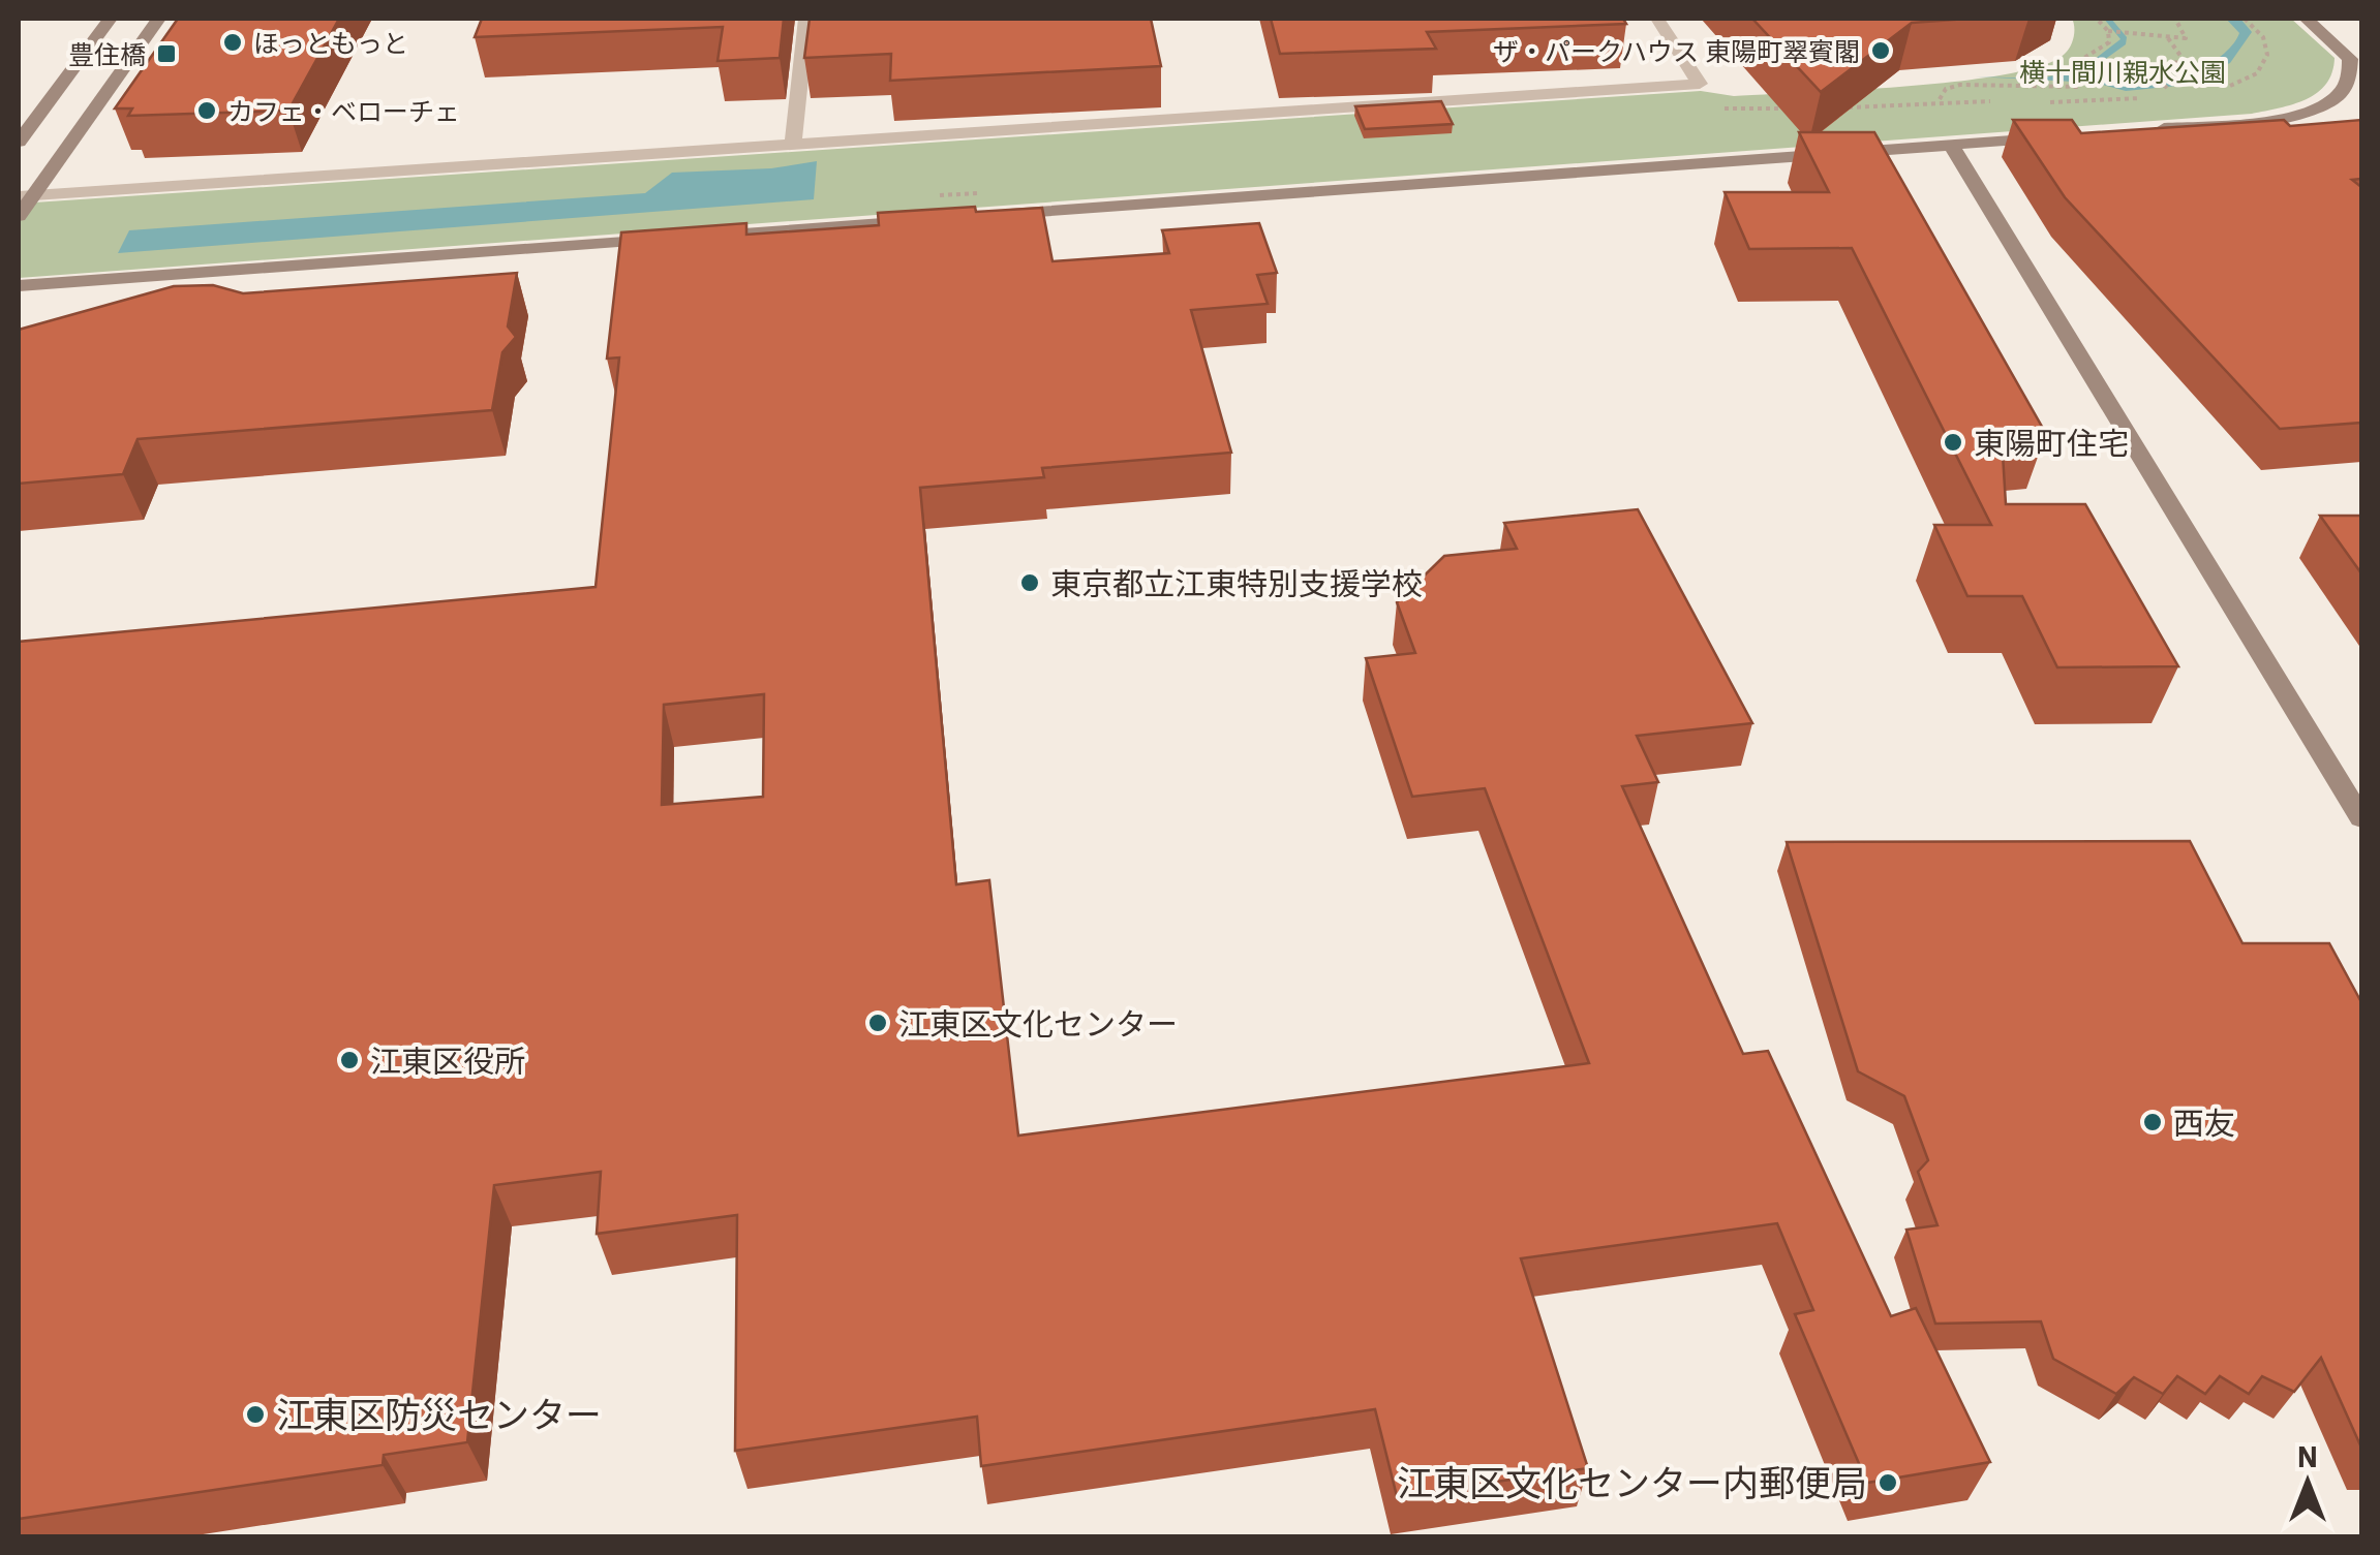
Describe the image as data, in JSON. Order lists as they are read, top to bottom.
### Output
{
  "parks": ["横十間川親水公園"],
  "places": {
    "other": [
      "ほっともっと",
      "ザ・パークハウス 東陽町翠賓閣",
      "カフェ・ベローチェ",
      "東陽町住宅",
      "東京都立江東特別支援学校",
      "江東区文化センター",
      "江東区役所",
      "西友",
      "江東区防災センター",
      "江東区文化センター内郵便局"
    ],
    "transit": ["豊住橋"]
  },
  "north": "top"
}
